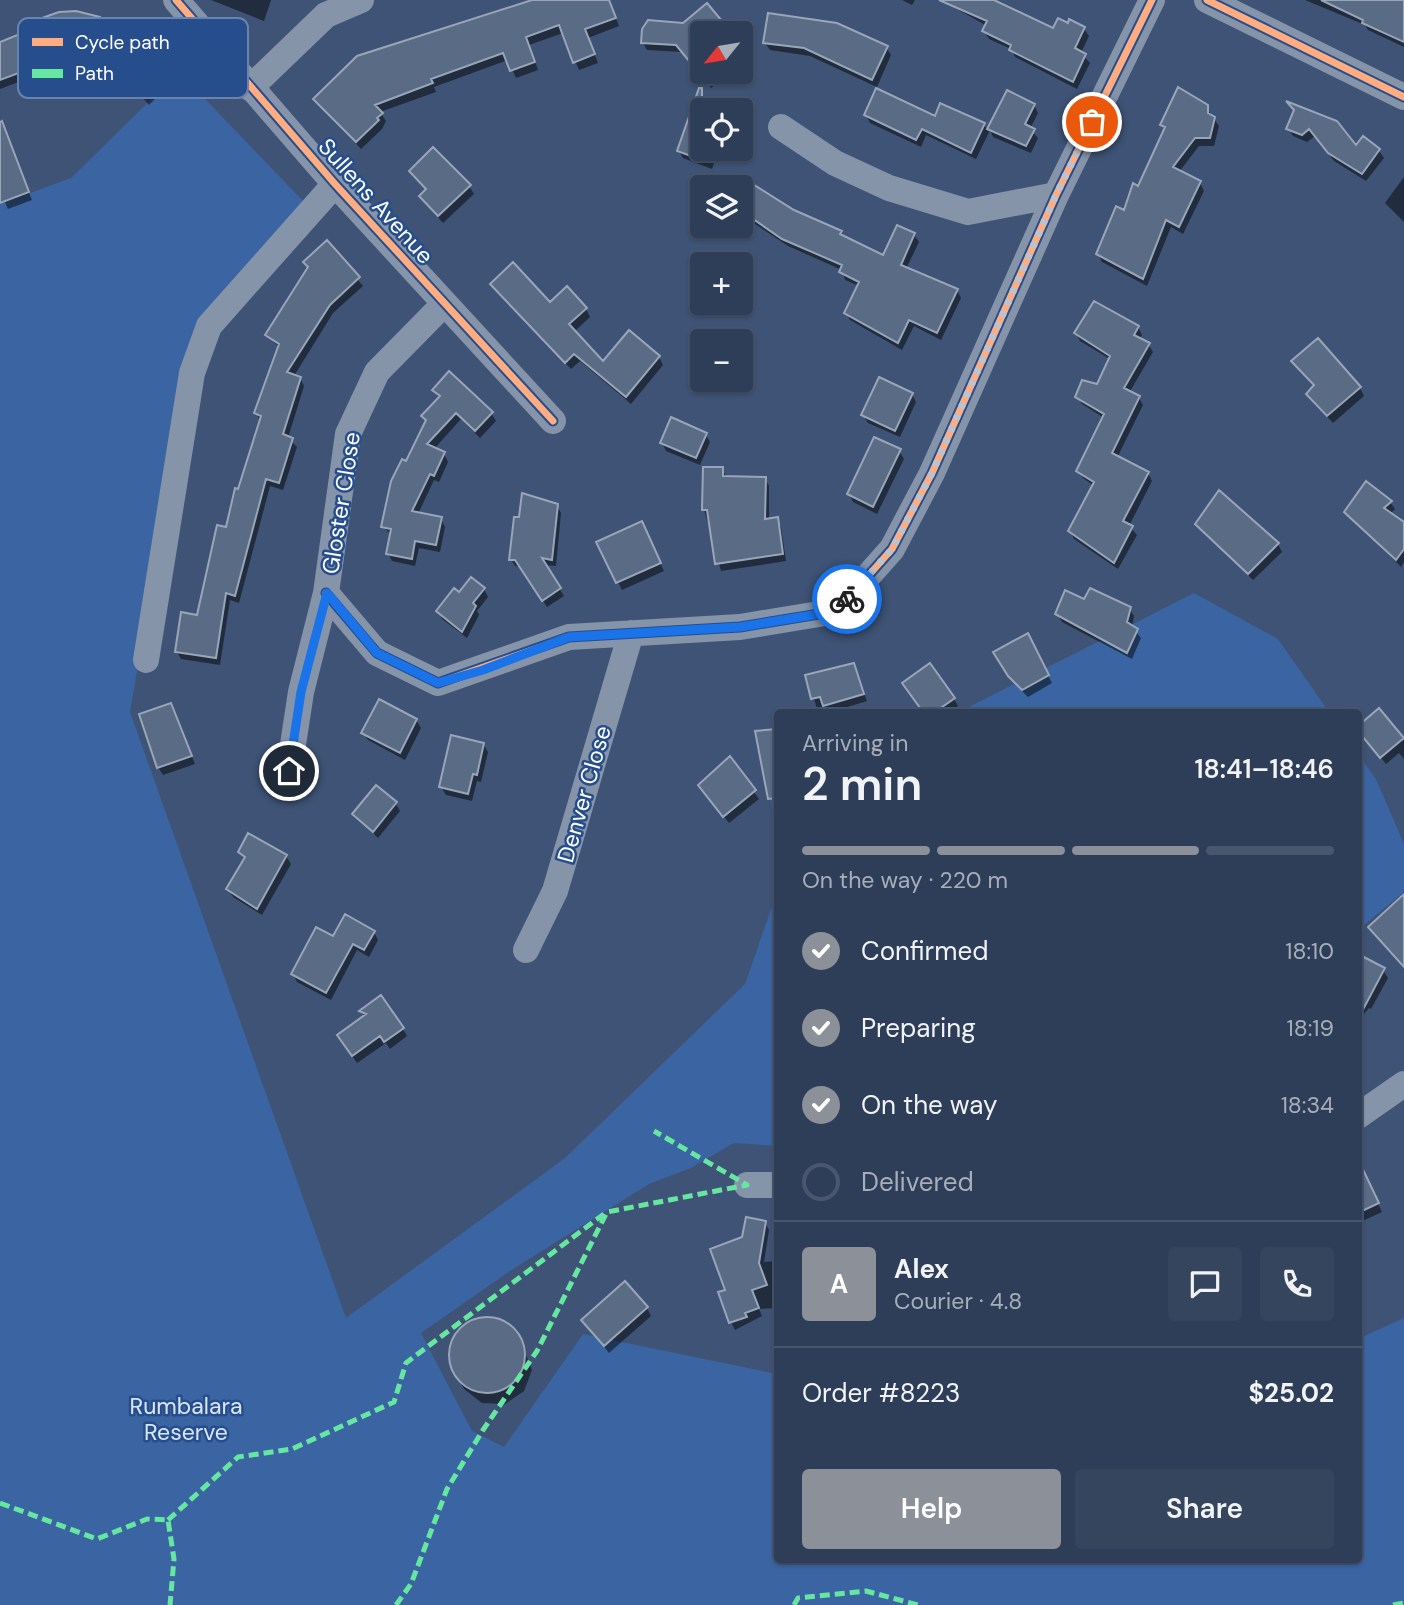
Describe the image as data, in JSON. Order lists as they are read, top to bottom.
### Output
{
  "streets": {
    "street": ["Sullens Avenue", "Gloster Close", "Denver Close"]
  },
  "crossings": [
    ["Sullens Avenue", "Gloster Close"]
  ],
  "parks": ["Rumbalara Reserve"],
  "legend": ["Cycle path", "Path"],
  "north": "bottom left",
  "page": {
    "map_buttons": ["+", "−"],
    "heading": ["2 min", "Arriving in", "18:41–18:46"],
    "panel": [
      "Alex",
      "Courier · 4.8",
      "Order #8223",
      "$25.02"
    ],
    "bar": "On the way · 220 m",
    "list": [
      ["Confirmed", "18:10"],
      ["Preparing", "18:19"],
      ["On the way", "18:34"],
      "Delivered"
    ],
    "round": "A",
    "buttons": ["Help", "Share"]
  }
}
